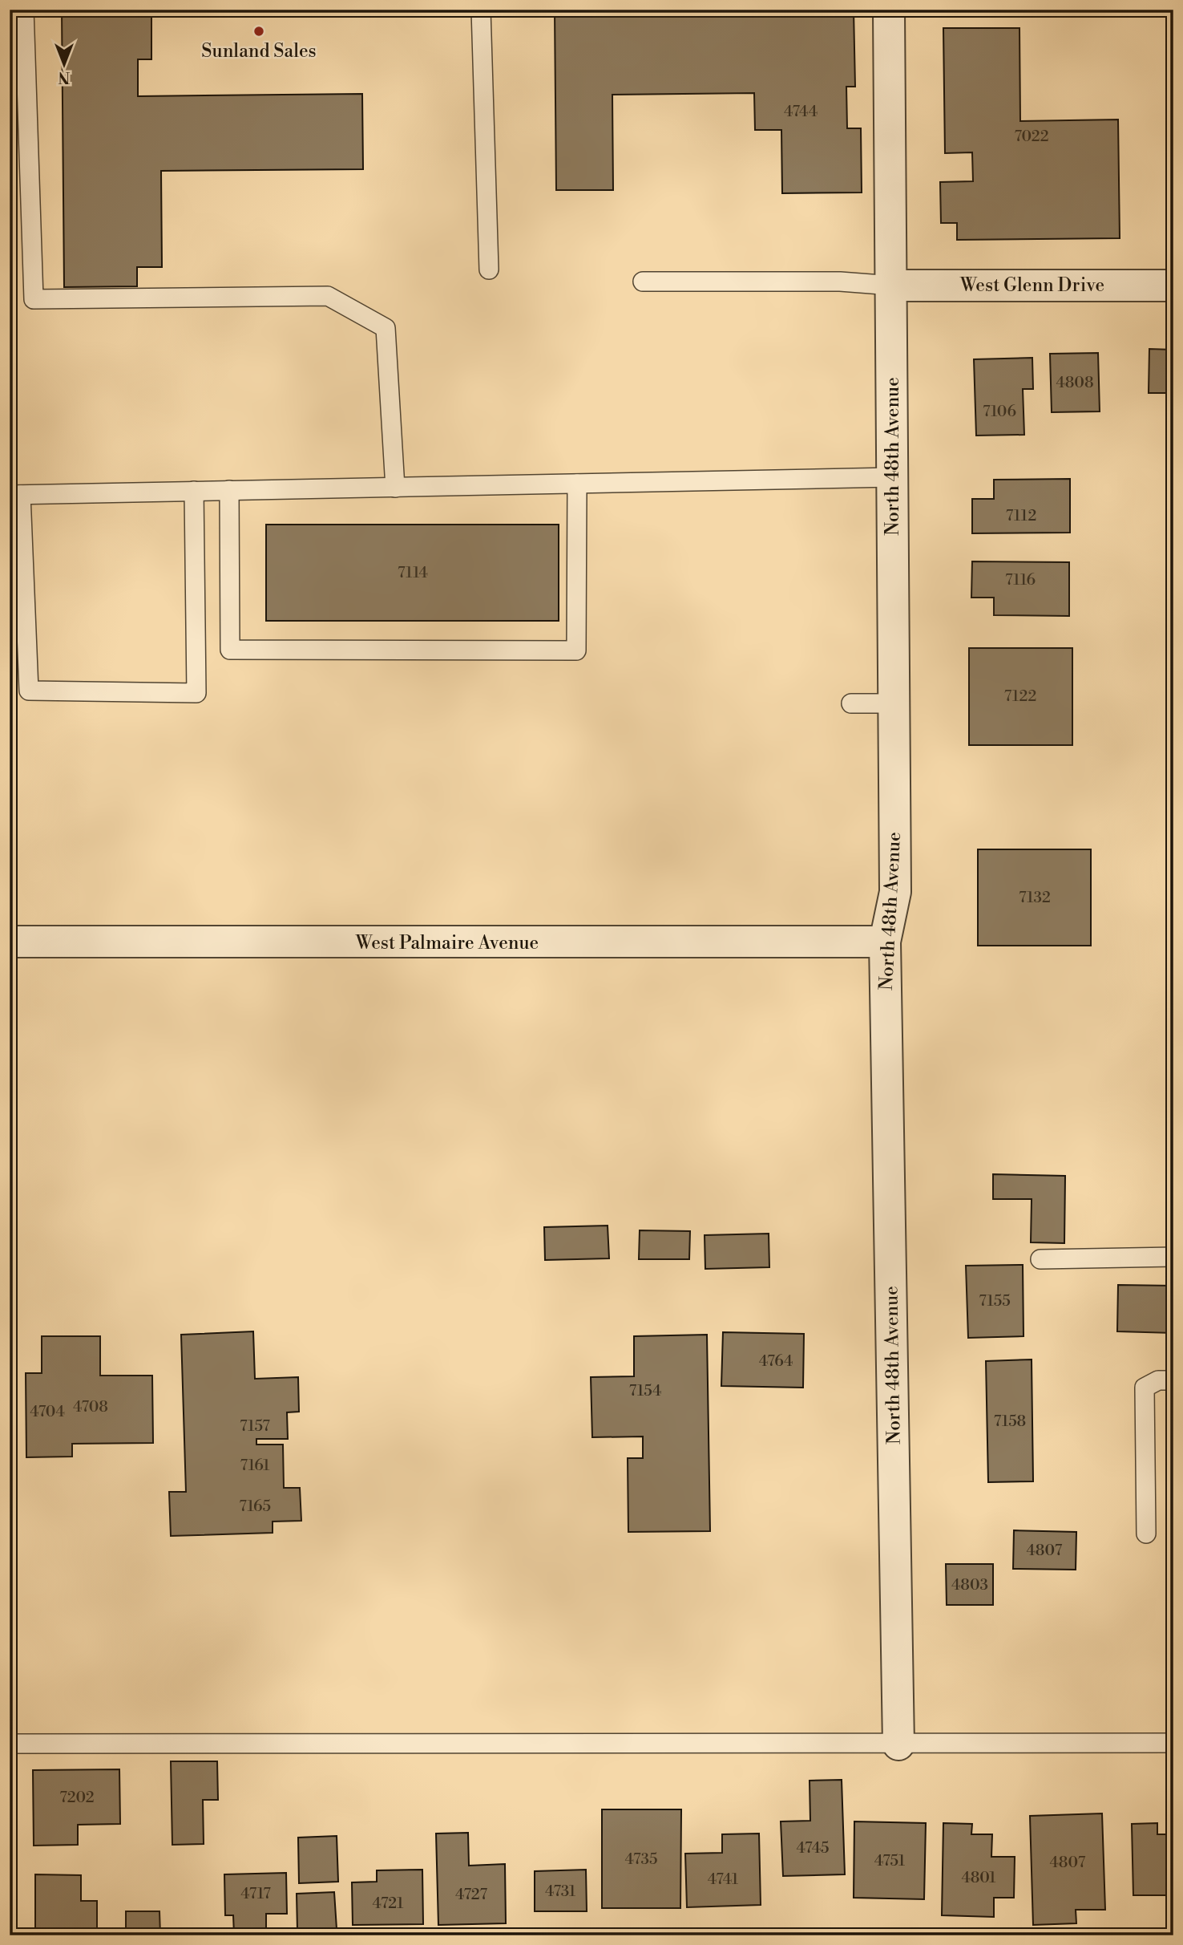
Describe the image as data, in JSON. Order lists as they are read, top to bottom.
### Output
{
  "streets": {
    "street": ["West Glenn Drive", "North 48th Avenue", "West Palmaire Avenue"]
  },
  "crossings": [
    ["West Glenn Drive", "North 48th Avenue"],
    ["North 48th Avenue", "West Palmaire Avenue"]
  ],
  "places": ["Sunland Sales"],
  "house_numbers": [
    "4744",
    "7022",
    "4808",
    "7106",
    "7112",
    "7114",
    "7116",
    "7122",
    "7132",
    "7155",
    "4764",
    "7154",
    "4708",
    "4704",
    "7158",
    "7157",
    "7161",
    "7165",
    "4807",
    "4803",
    "7202",
    "4745",
    "4735",
    "4751",
    "4807",
    "4801",
    "4741",
    "4731",
    "4717",
    "4727",
    "4721"
  ],
  "north": "bottom"
}
